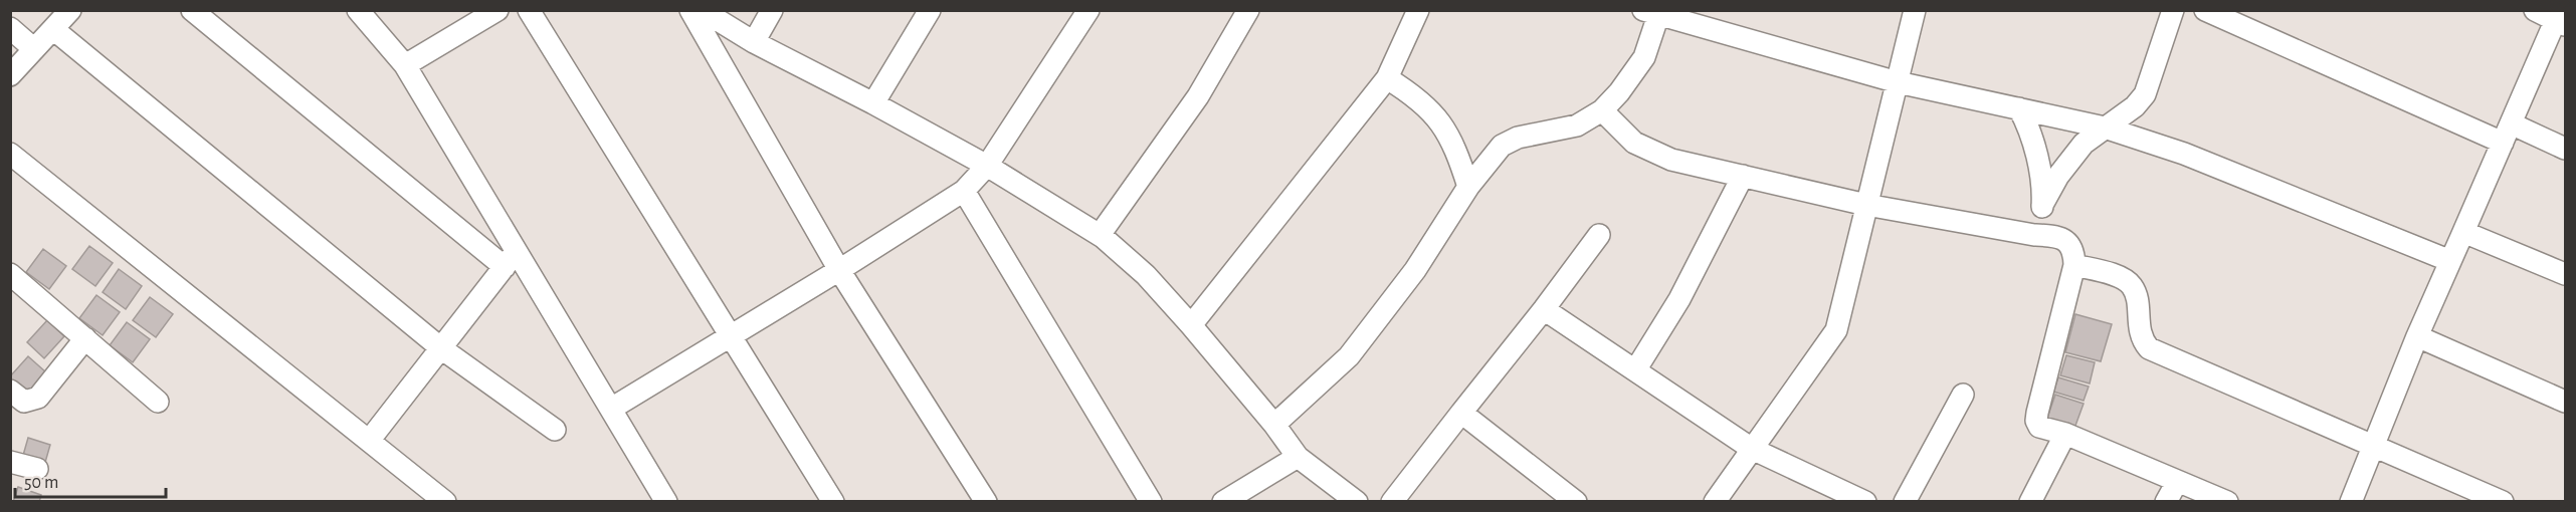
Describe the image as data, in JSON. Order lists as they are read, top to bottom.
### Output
{
  "scale_bar": "50 m"
}
